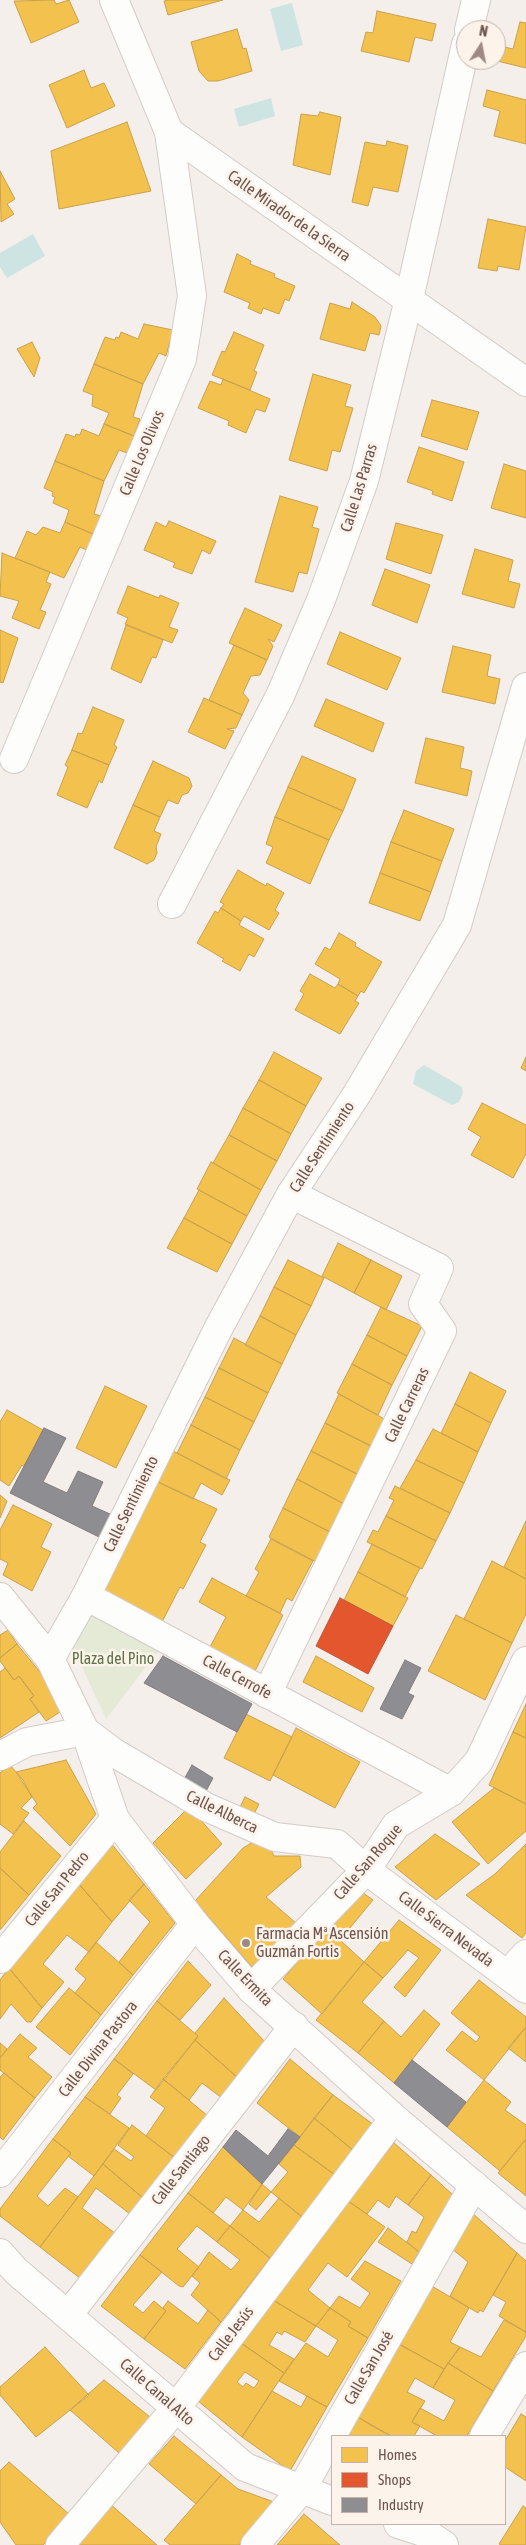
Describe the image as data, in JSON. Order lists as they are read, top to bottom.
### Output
{
  "streets": {
    "street": [
      "Calle Mirador de la Sierra",
      "Calle Los Olivos",
      "Calle Las Parras",
      "Calle Sentimiento",
      "Calle Carreras",
      "Calle Cerrofe",
      "Calle Alberca",
      "Calle San Roque",
      "Calle San Pedro",
      "Calle Sierra Nevada",
      "Calle Ermita",
      "Calle Divina Pastora",
      "Calle Santiago",
      "Calle Jesús",
      "Calle San José",
      "Calle Canal Alto"
    ]
  },
  "crossings": [
    ["Calle Mirador de la Sierra", "Calle Los Olivos"],
    ["Calle Mirador de la Sierra", "Calle Las Parras"],
    ["Calle Sentimiento", "Calle Carreras"],
    ["Calle Sentimiento", "Calle Cerrofe"],
    ["Calle Carreras", "Calle Cerrofe"],
    ["Calle Cerrofe", "Calle San Roque"],
    ["Calle Alberca", "Calle San Roque"],
    ["Calle Alberca", "Calle Sierra Nevada"],
    ["Calle Alberca", "Calle Ermita"],
    ["Calle San Roque", "Calle Sierra Nevada"],
    ["Calle San Roque", "Calle Ermita"],
    ["Calle San Pedro", "Calle Ermita"],
    ["Calle Ermita", "Calle Divina Pastora"],
    ["Calle Ermita", "Calle Santiago"],
    ["Calle Ermita", "Calle Jesús"],
    ["Calle Ermita", "Calle San José"],
    ["Calle Santiago", "Calle Canal Alto"],
    ["Calle Jesús", "Calle Canal Alto"],
    ["Calle San José", "Calle Canal Alto"]
  ],
  "parks": ["Plaza del Pino"],
  "places": ["Farmacia Mª Ascensión Guzmán Fortis"],
  "legend": ["Homes", "Shops", "Industry"],
  "north": "top"
}
